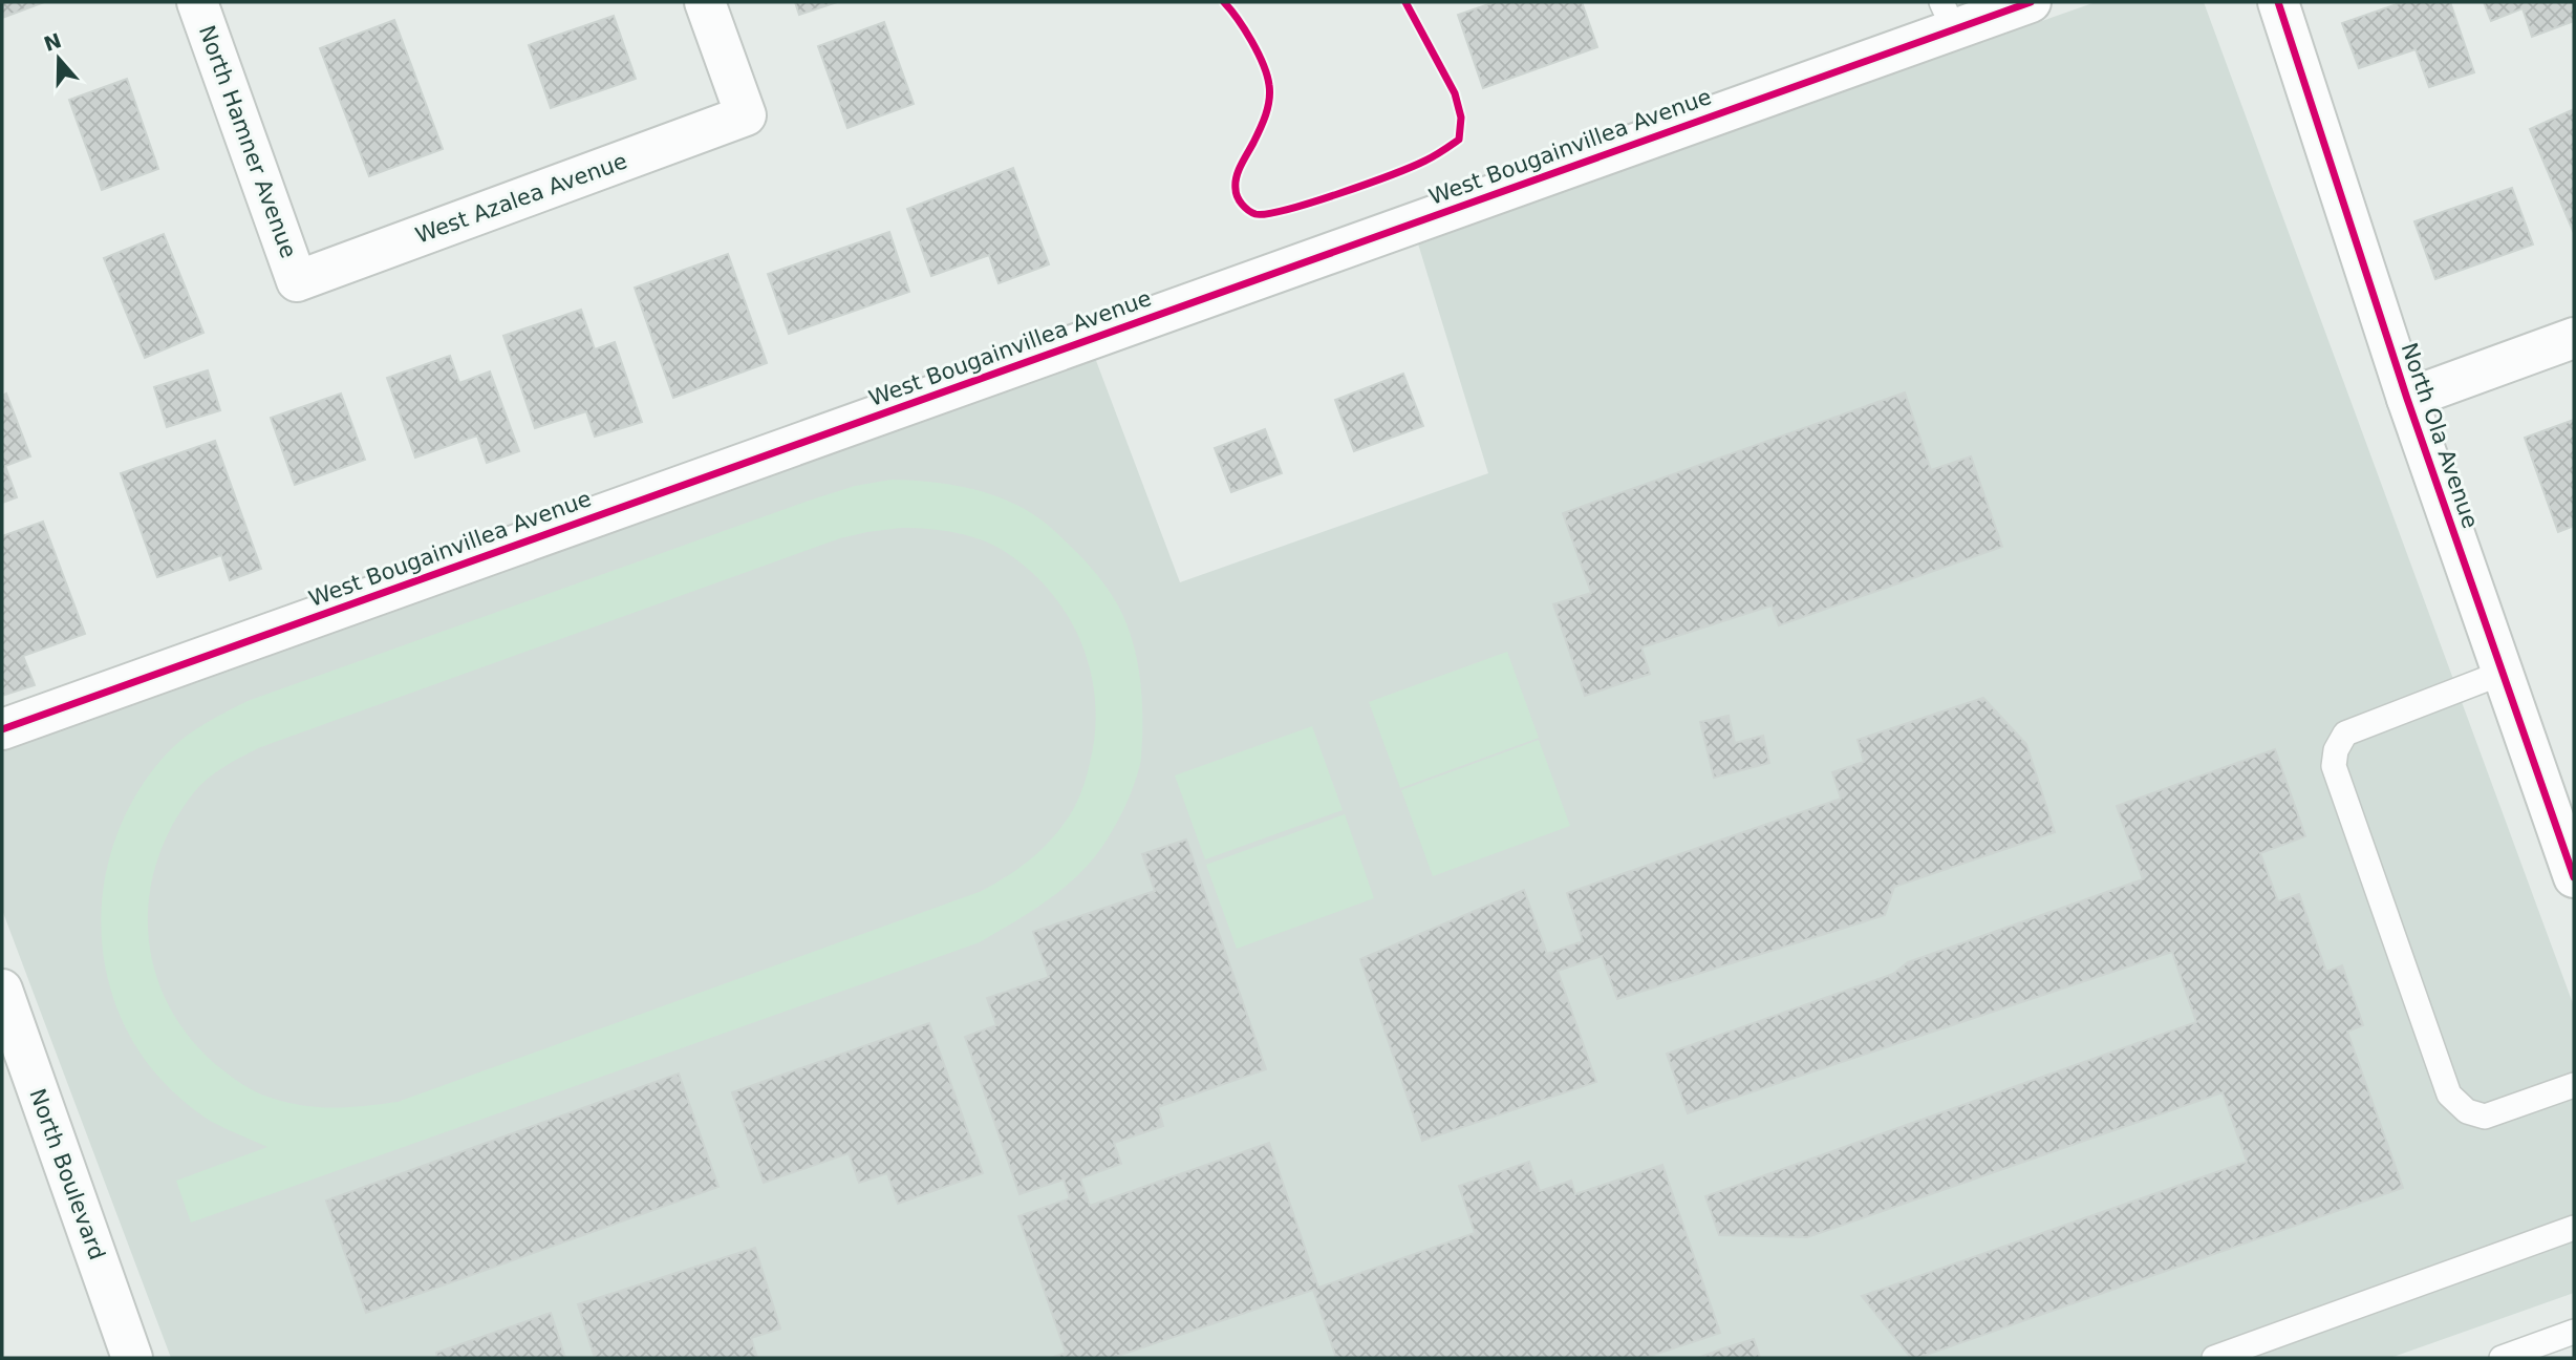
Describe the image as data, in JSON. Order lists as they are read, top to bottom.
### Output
{
  "streets": {
    "street": [
      "North Hamner Avenue",
      "West Bougainvillea Avenue",
      "West Azalea Avenue",
      "North Ola Avenue",
      "North Boulevard"
    ]
  },
  "crossings": [
    ["North Hamner Avenue", "West Azalea Avenue"]
  ],
  "north": "top"
}
